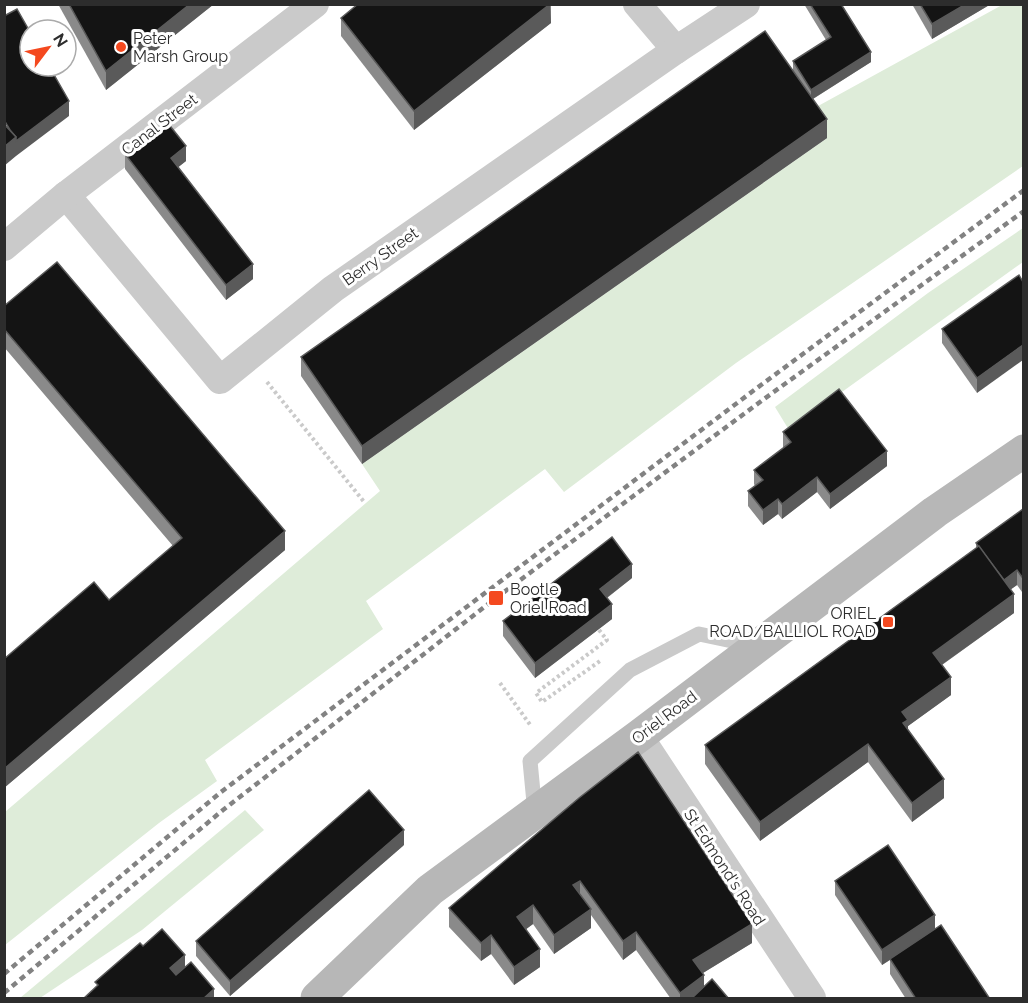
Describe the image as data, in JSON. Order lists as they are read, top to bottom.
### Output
{
  "streets": {
    "main road": ["Oriel Road"],
    "street": ["Canal Street", "Berry Street", "St Edmond's Road"]
  },
  "crossings": [
    ["Canal Street", "Berry Street"],
    ["Oriel Road", "St Edmond's Road"]
  ],
  "places": {
    "other": ["Peter Marsh Group"],
    "transit": ["Bootle Oriel Road", "ORIEL ROAD/BALLIOL ROAD"]
  },
  "north": "top right"
}
